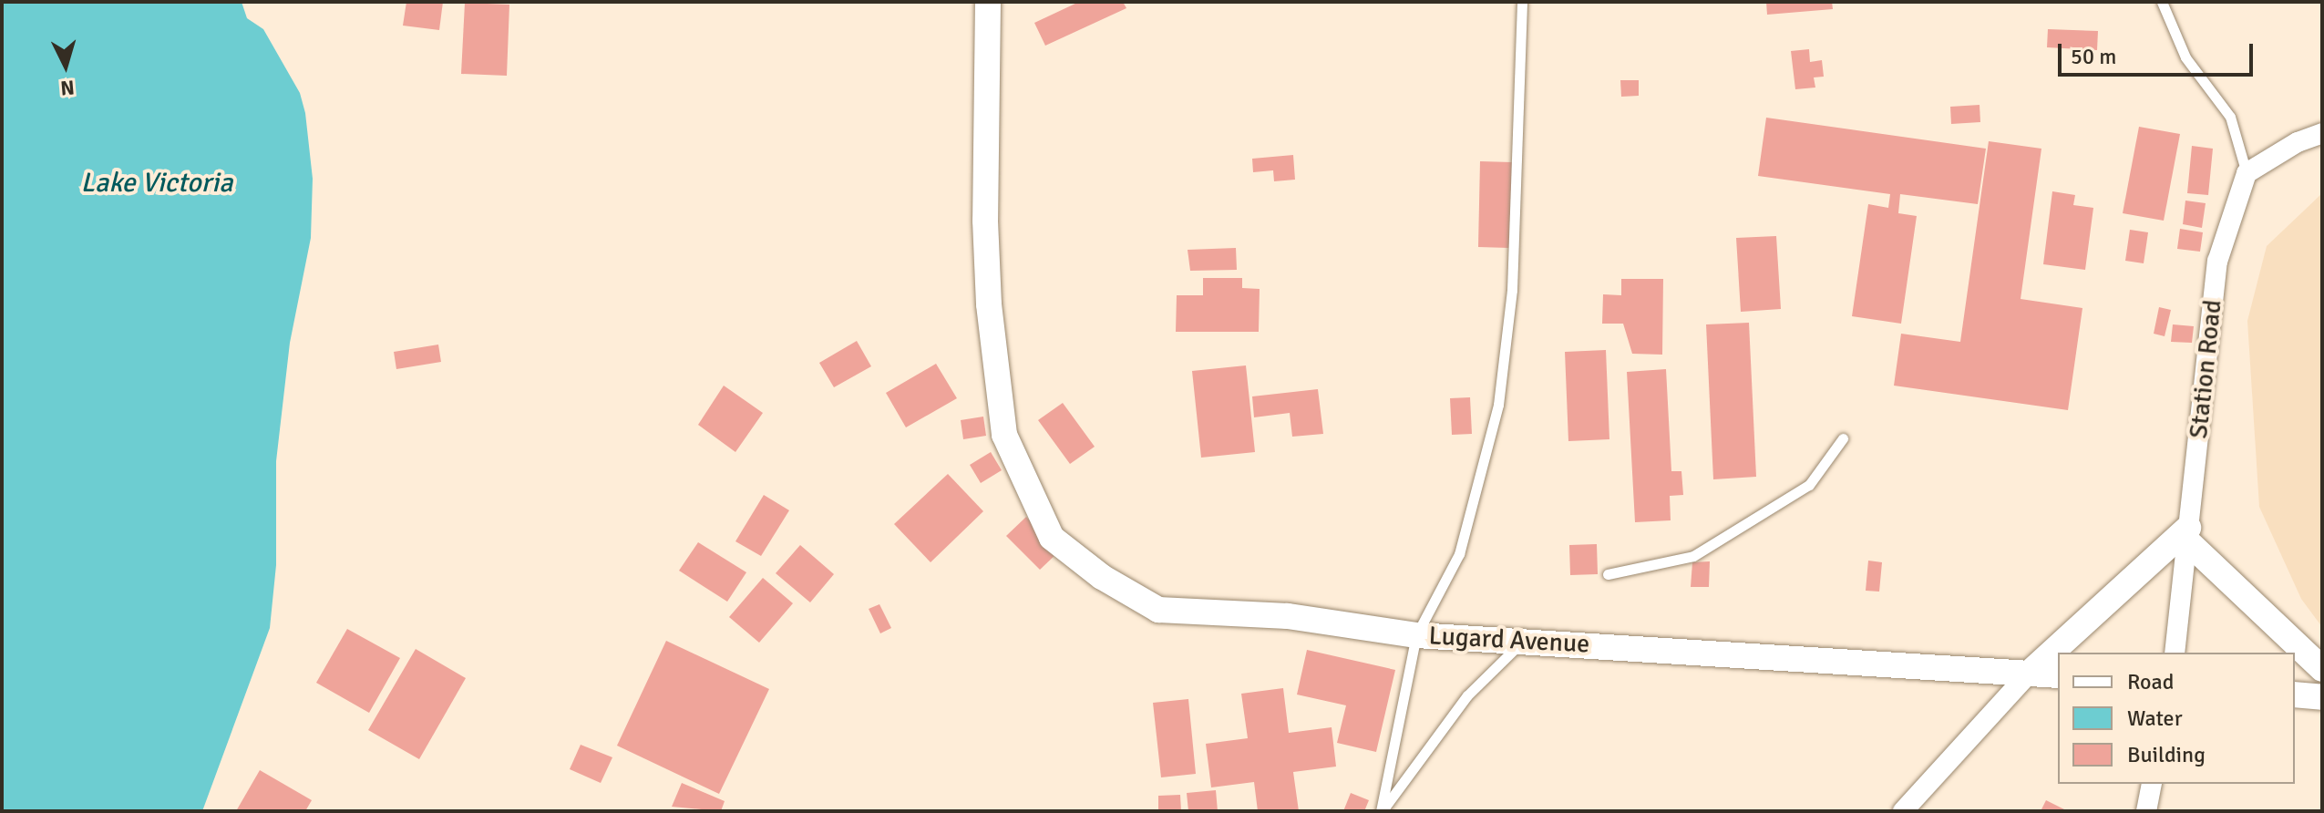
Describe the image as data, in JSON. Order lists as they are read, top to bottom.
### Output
{
  "streets": {
    "street": ["Station Road", "Lugard Avenue"]
  },
  "water": ["Lake Victoria"],
  "legend": ["Road", "Water", "Building"],
  "scale_bar": "50 m",
  "north": "bottom"
}
